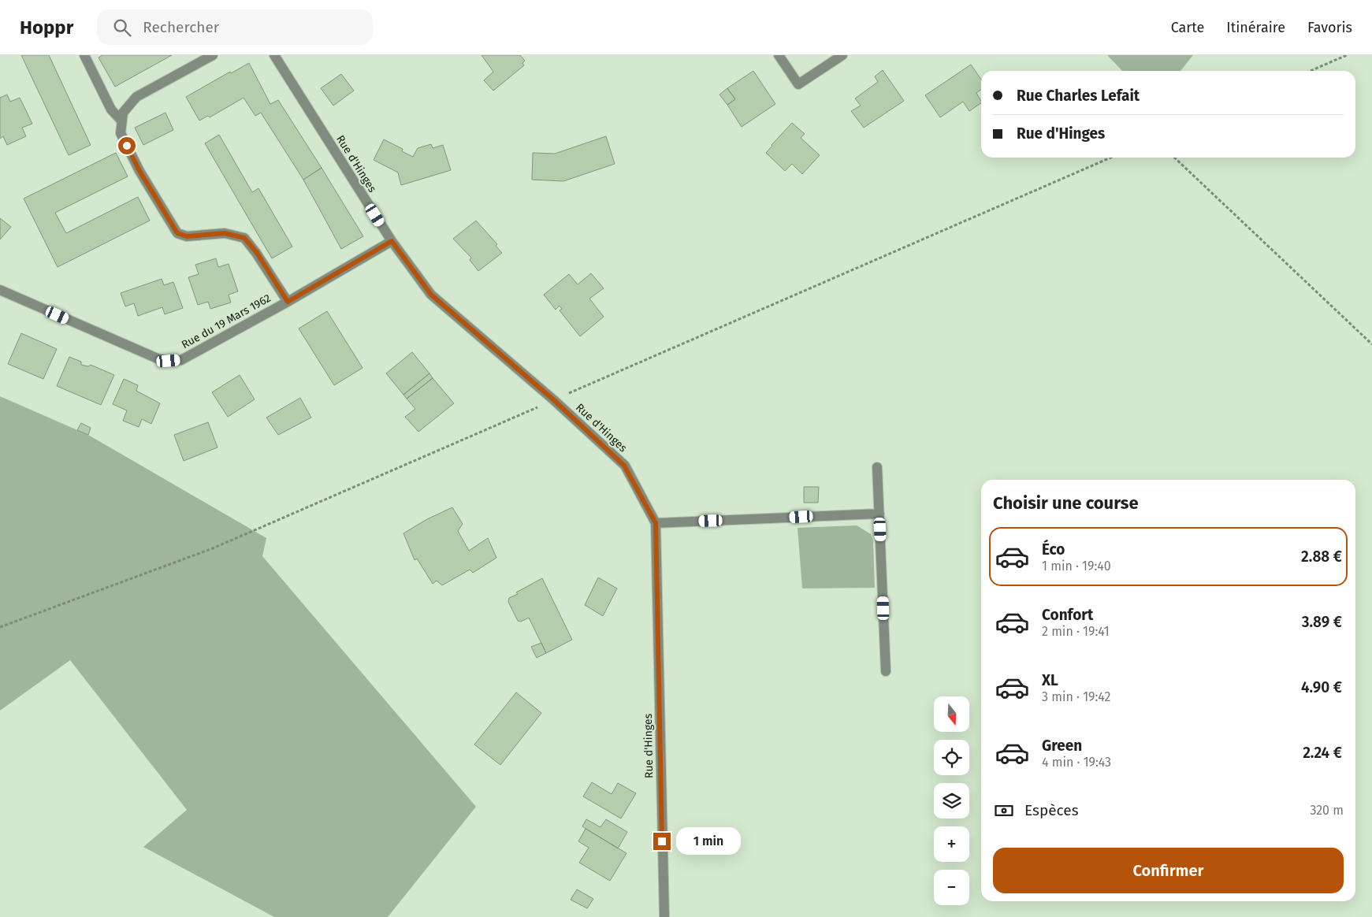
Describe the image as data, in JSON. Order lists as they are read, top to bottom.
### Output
{
  "streets": {
    "street": ["Rue d'Hinges", "Rue du 19 Mars 1962"]
  },
  "crossings": [
    ["Rue d'Hinges", "Rue du 19 Mars 1962"]
  ],
  "north": "bottom",
  "page": {
    "header": "Hoppr",
    "search": "Rechercher",
    "nav": ["Carte", "Itinéraire", "Favoris"],
    "banner": ["Rue Charles Lefait", "Rue d'Hinges"],
    "heading": "Choisir une course",
    "list": [
      {
        "name": "Éco",
        "note": "1 min · 19:40",
        "value": "2.88 €"
      },
      {
        "name": "Confort",
        "note": "2 min · 19:41",
        "value": "3.89 €"
      },
      {
        "name": "XL",
        "note": "3 min · 19:42",
        "value": "4.90 €"
      },
      {
        "name": "Green",
        "note": "4 min · 19:43",
        "value": "2.24 €"
      }
    ],
    "map_buttons": ["+", "−"],
    "pay": ["Espèces", "320 m"],
    "bubble": "1 min",
    "buttons": "Confirmer"
  }
}
